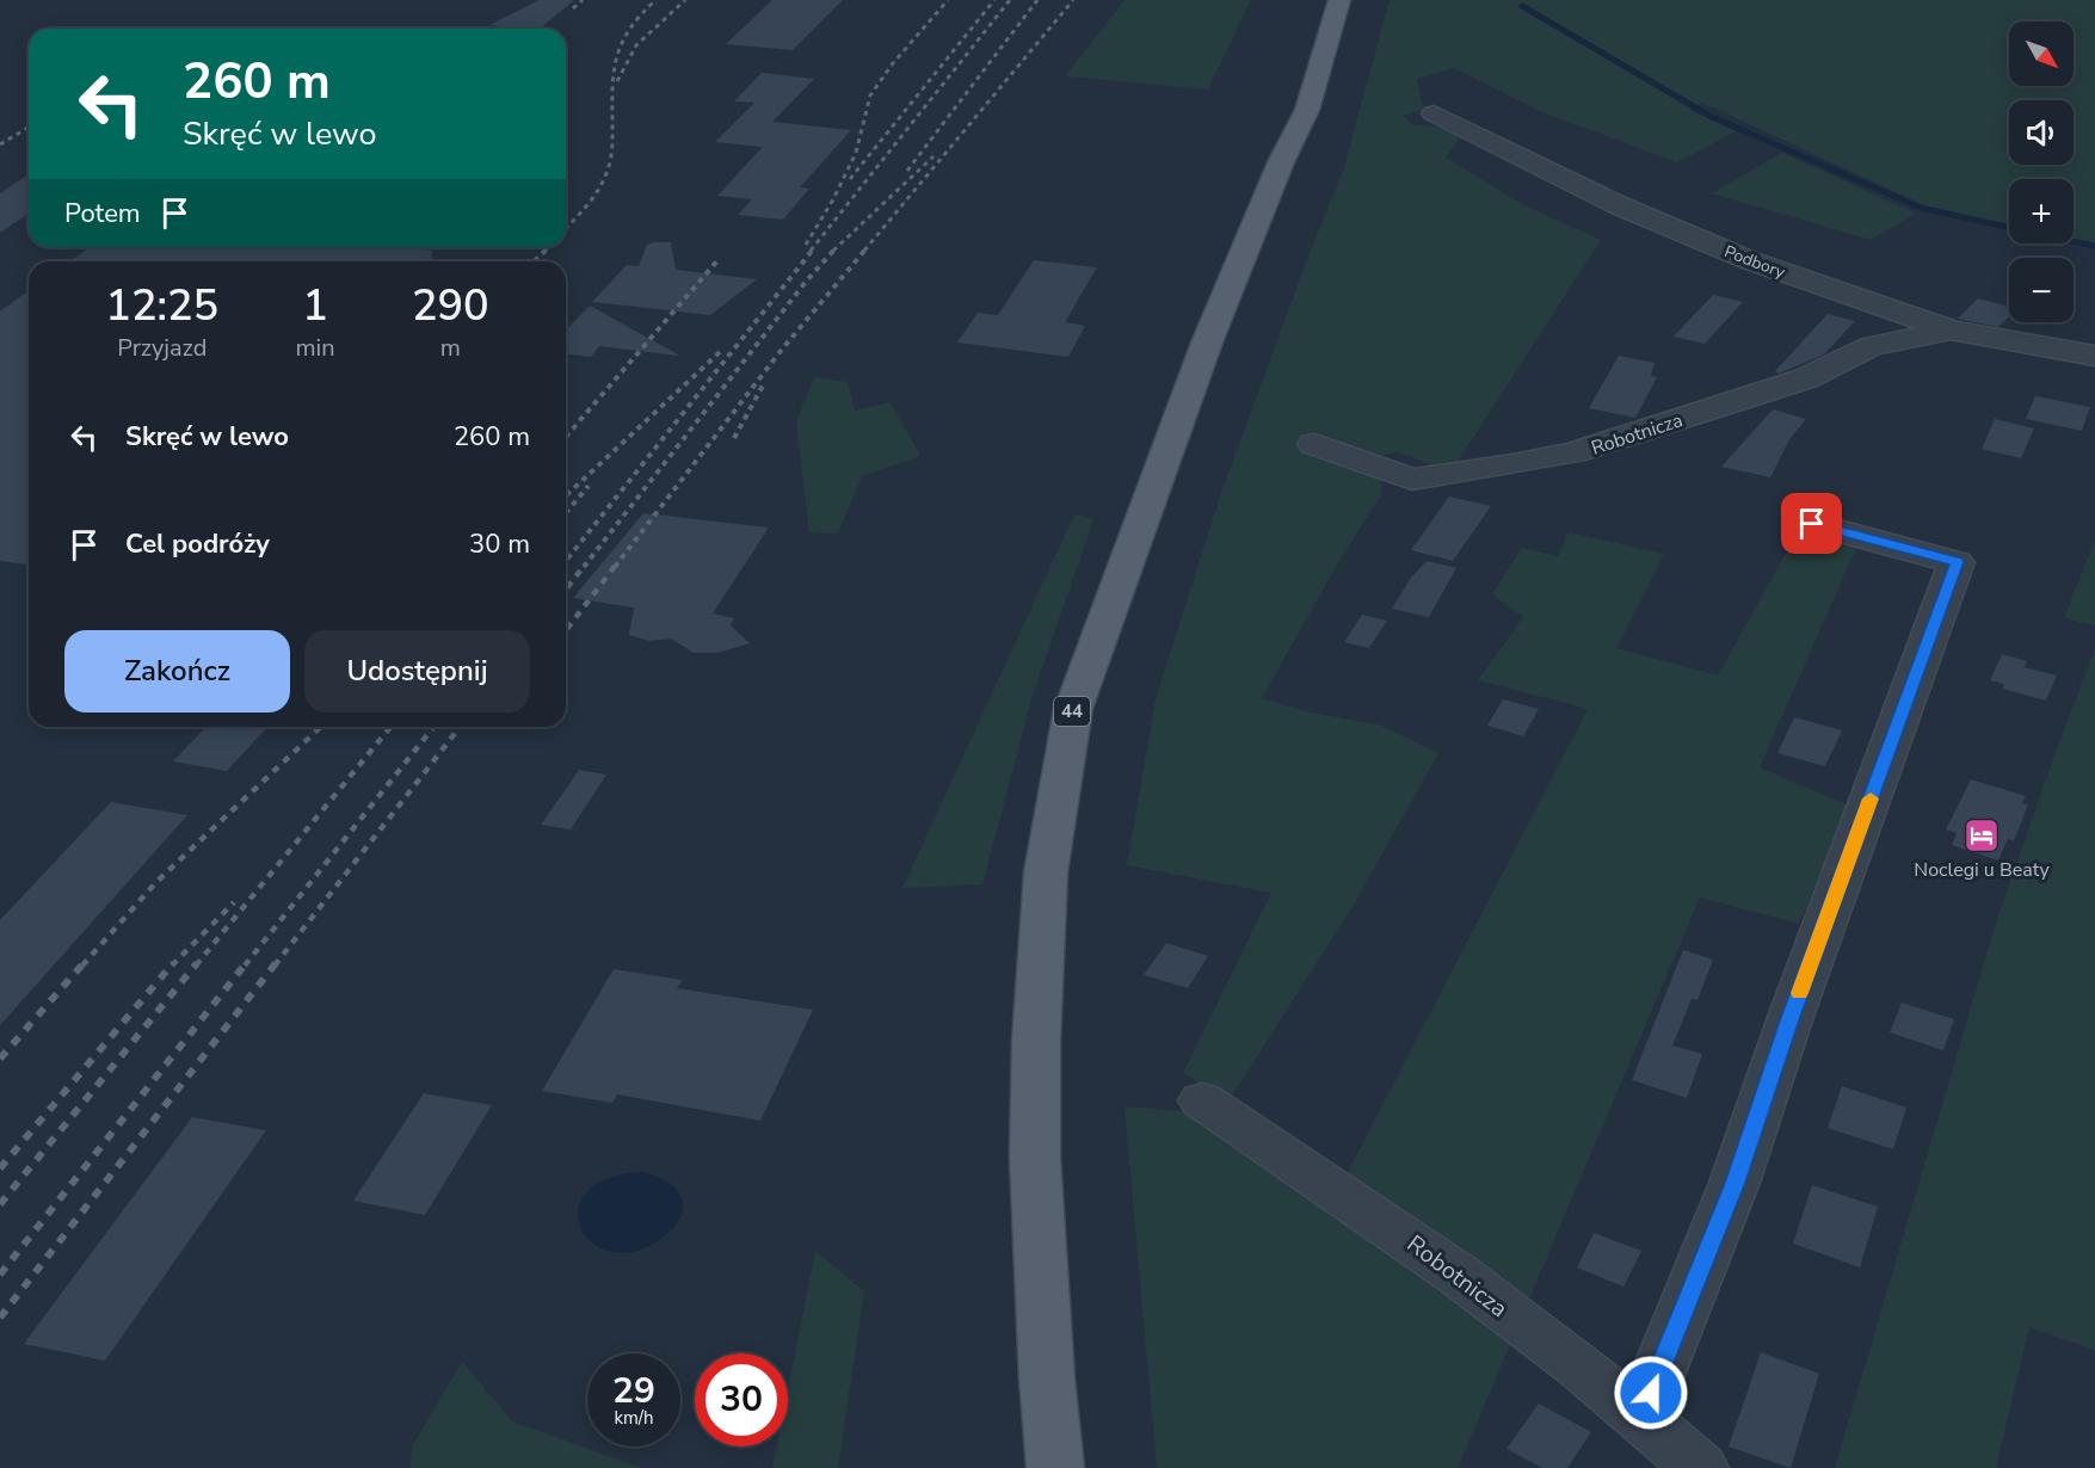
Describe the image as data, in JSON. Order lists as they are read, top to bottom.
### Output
{
  "streets": {
    "main road": ["44"],
    "street": ["Podbory", "Robotnicza"]
  },
  "crossings": [
    ["Podbory", "Robotnicza"]
  ],
  "places": {
    "hotel": ["Noclegi u Beaty"]
  },
  "north": "bottom right",
  "page": {
    "map_buttons": ["+", "−"],
    "turn": ["260 m", "Skręć w lewo"],
    "then": "Potem",
    "eta": [
      "12:25",
      "Przyjazd",
      "1",
      "min",
      "290",
      "m"
    ],
    "list": [
      {
        "name": "Skręć w lewo",
        "value": "260 m"
      },
      {
        "name": "Cel podróży",
        "value": "30 m"
      }
    ],
    "buttons": ["Zakończ", "Udostępnij"],
    "speed": "29 km/h",
    "limit": "30"
  }
}
